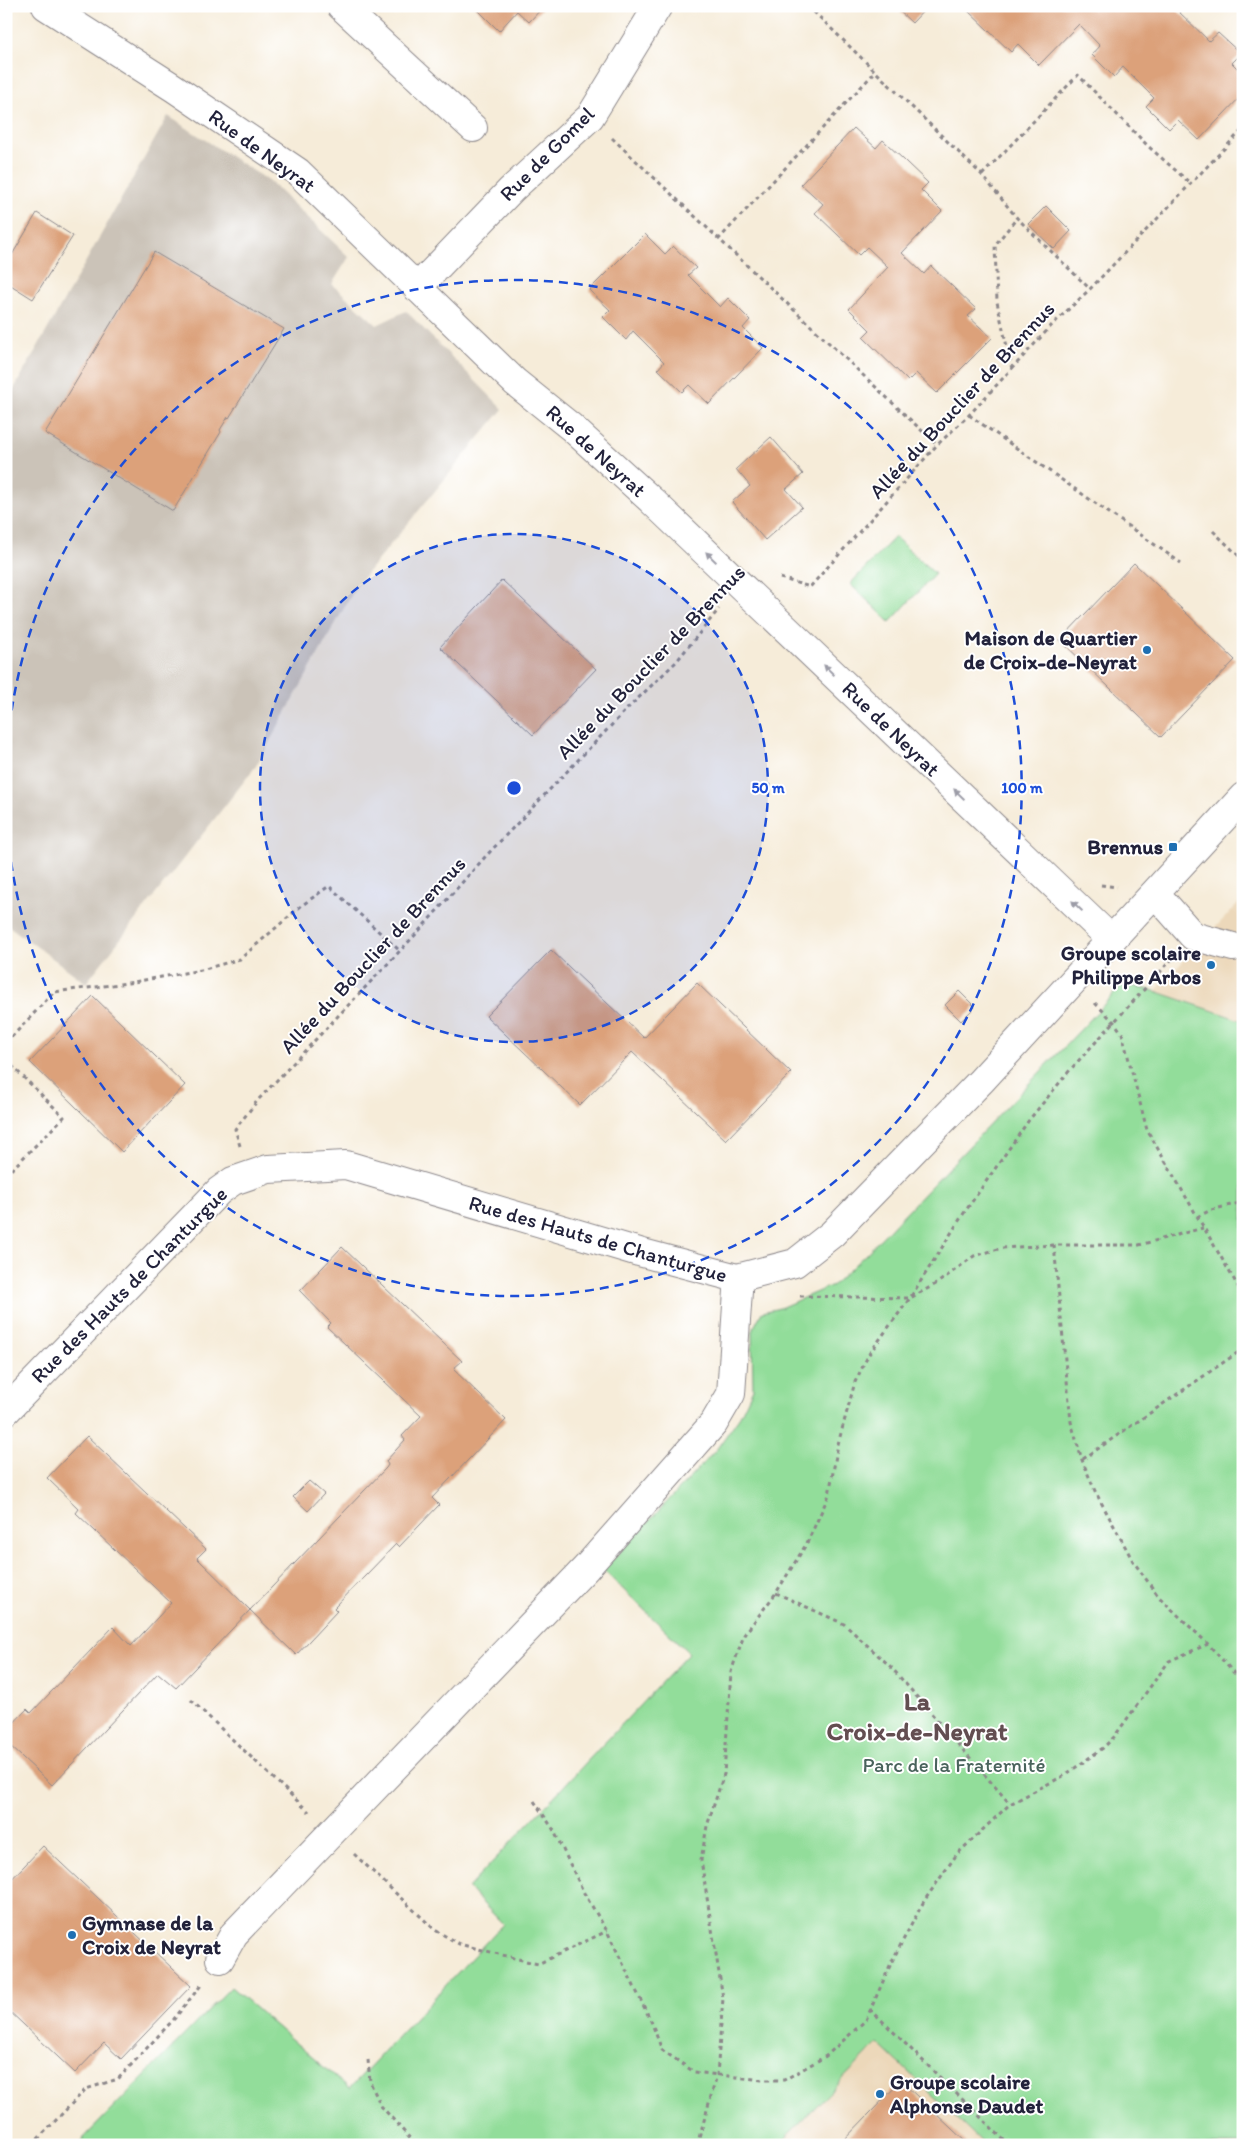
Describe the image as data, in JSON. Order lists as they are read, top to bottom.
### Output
{
  "streets": {
    "street": ["Rue de Neyrat", "Rue de Gomel", "Rue des Hauts de Chanturgue"],
    "path": ["Allée du Bouclier de Brennus"]
  },
  "crossings": [
    ["Rue de Neyrat", "Rue de Gomel"],
    ["Rue de Neyrat", "Allée du Bouclier de Brennus"],
    ["Allée du Bouclier de Brennus", "Rue des Hauts de Chanturgue"]
  ],
  "one_way": ["Rue de Neyrat"],
  "districts": ["La Croix-de-Neyrat"],
  "parks": ["Parc de la Fraternité"],
  "places": {
    "other": [
      "Maison de Quartier de Croix-de-Neyrat",
      "Groupe scolaire Philippe Arbos",
      "Gymnase de la Croix de Neyrat",
      "Groupe scolaire Alphonse Daudet"
    ],
    "transit": ["Brennus"]
  },
  "rings": ["50 m", "100 m"]
}
